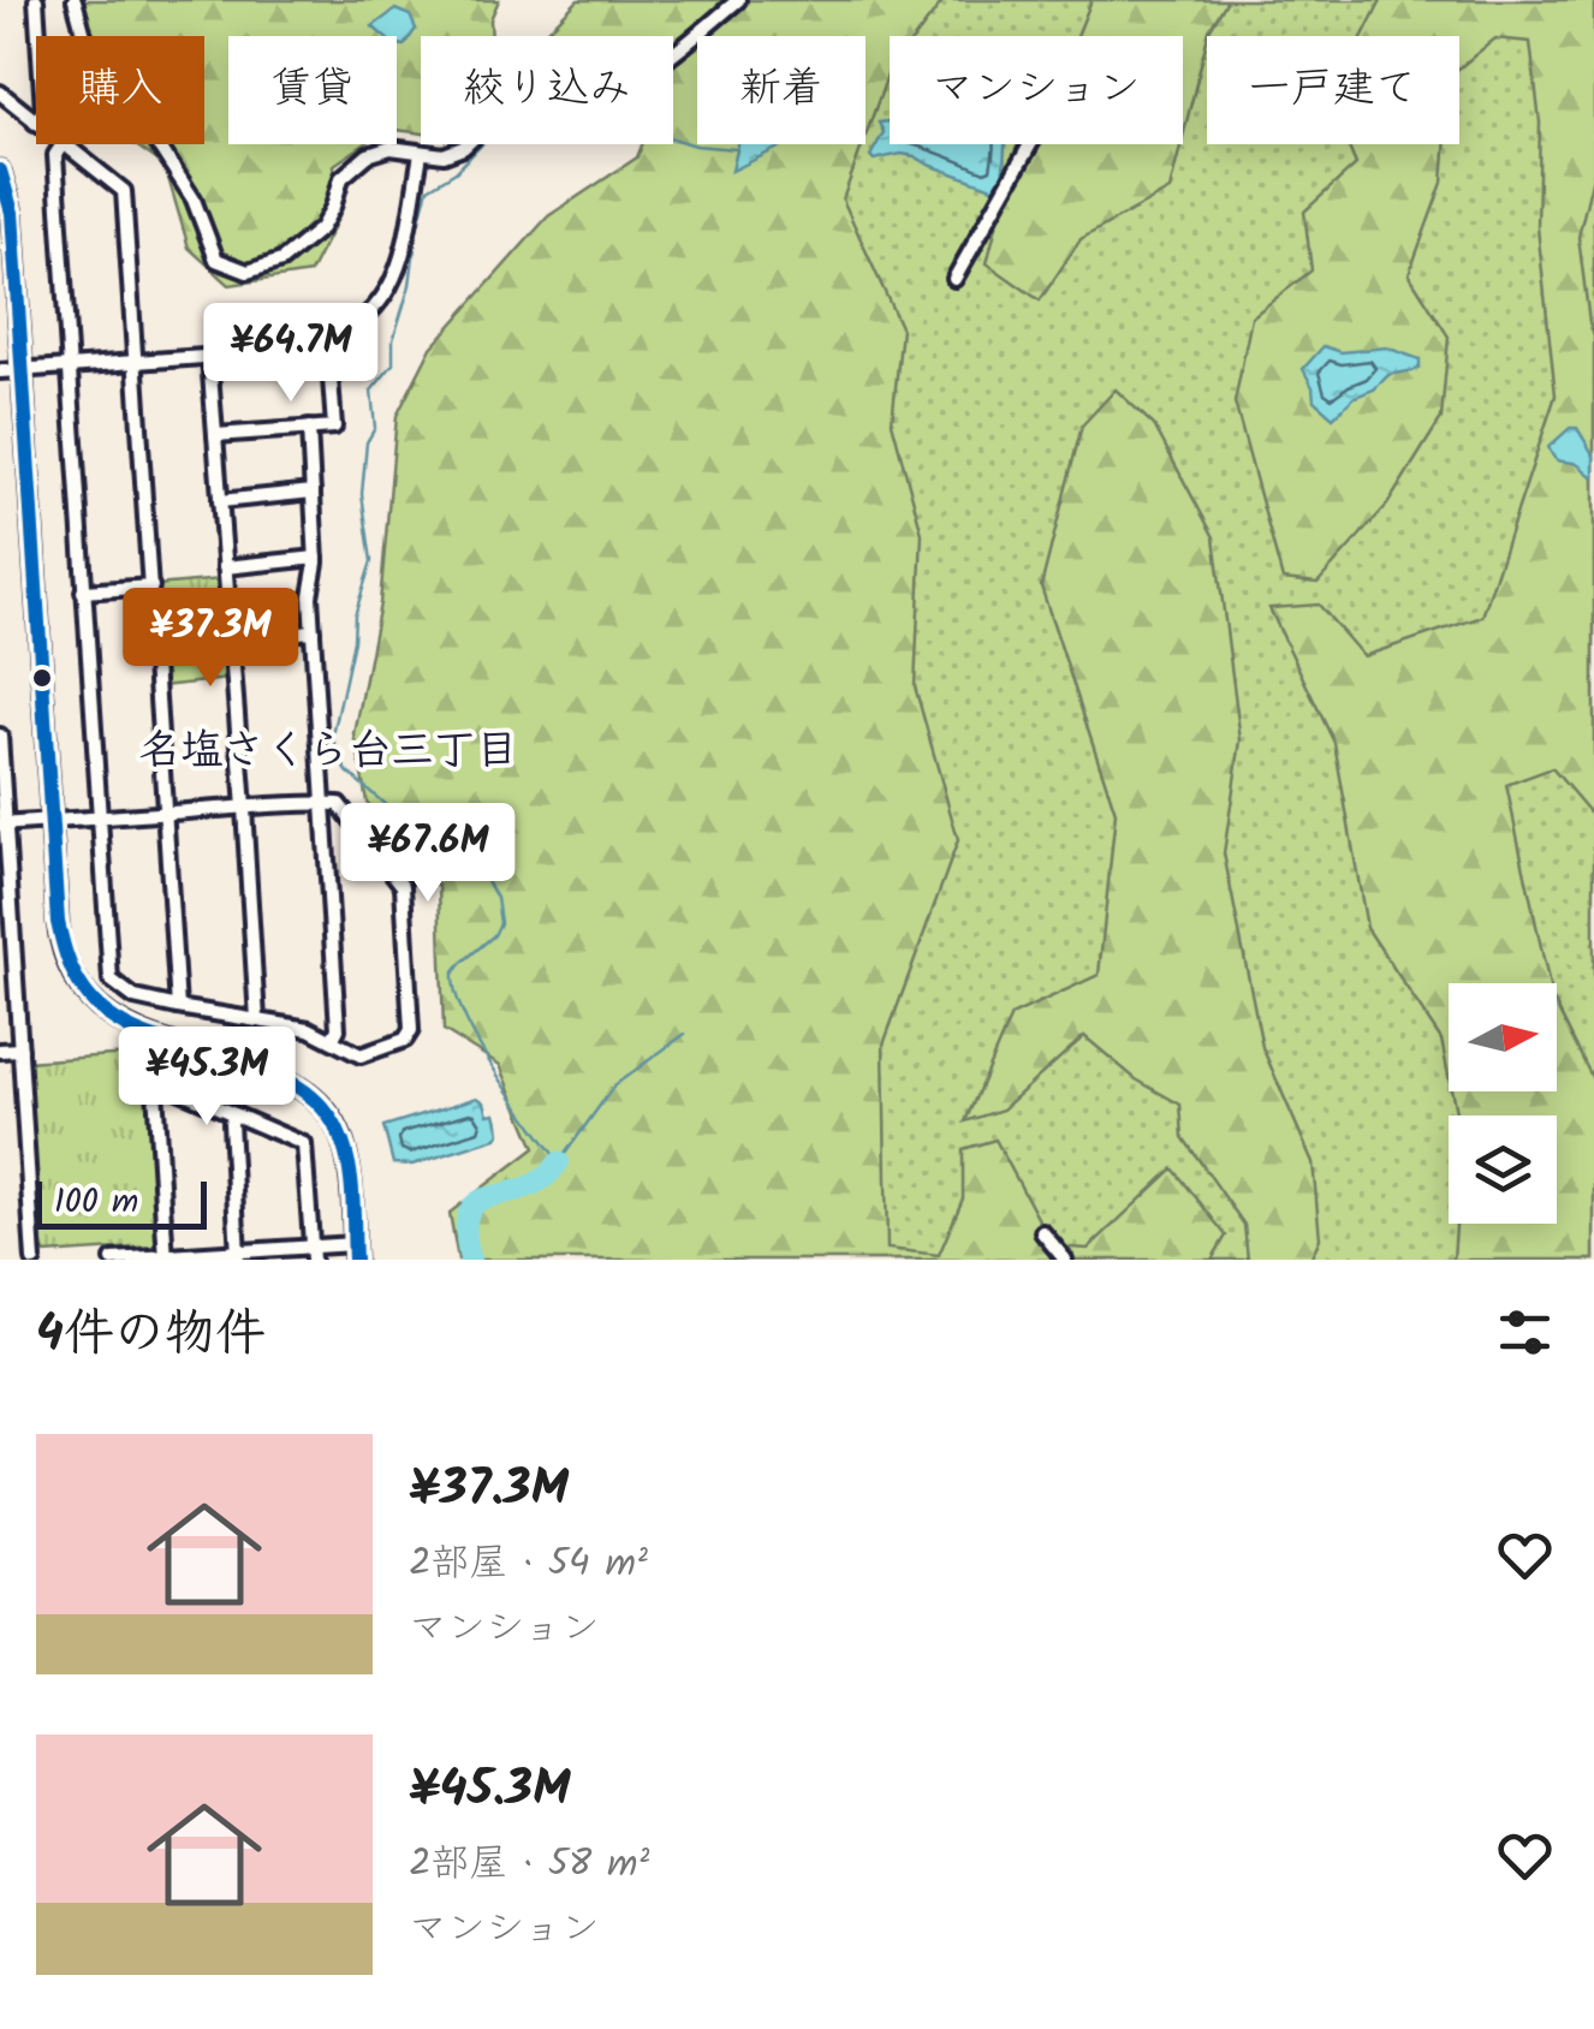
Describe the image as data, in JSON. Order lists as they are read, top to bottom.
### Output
{
  "districts": ["名塩さくら台三丁目"],
  "lines": ["transit line 58"],
  "scale_bar": "100 m",
  "north": "right",
  "page": {
    "chip": [
      "購入",
      "賃貸",
      "絞り込み",
      "新着",
      "マンション",
      "一戸建て"
    ],
    "price": [
      "¥64.7M",
      "¥37.3M",
      "¥67.6M",
      "¥45.3M"
    ],
    "scale": "100 m",
    "heading": "4件の物件",
    "list": [
      {
        "name": "¥37.3M",
        "note": "2部屋 · 54 m² · マンション"
      },
      {
        "name": "¥45.3M",
        "note": "2部屋 · 58 m² · マンション"
      }
    ]
  }
}
